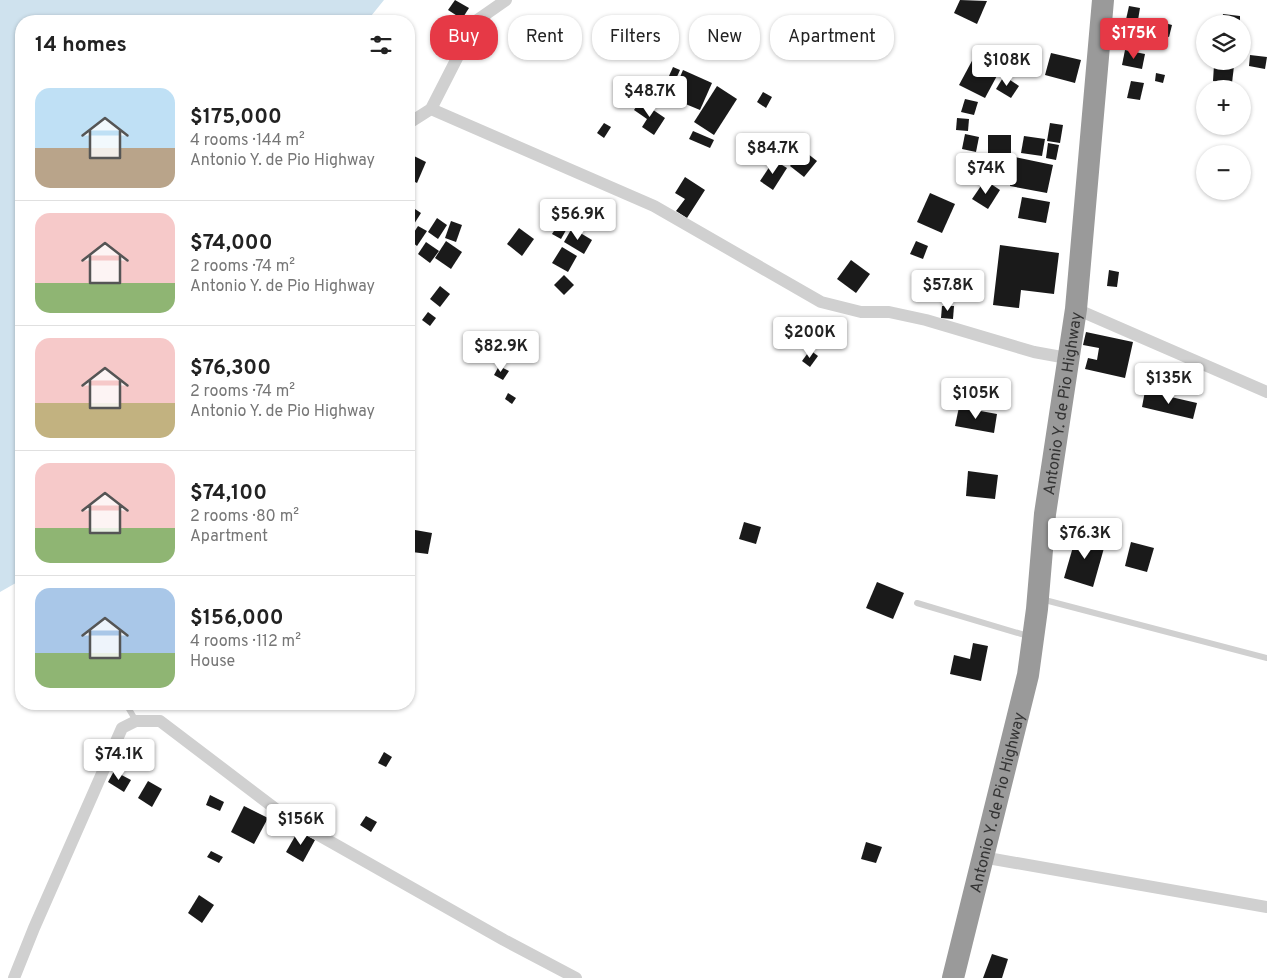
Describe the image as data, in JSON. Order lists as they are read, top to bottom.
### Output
{
  "streets": {
    "highway": ["Antonio Y. de Pio Highway"]
  },
  "page": {
    "map_buttons": ["+", "−"],
    "chip": [
      "Buy",
      "Rent",
      "Filters",
      "New",
      "Apartment"
    ],
    "heading": "14 homes",
    "price": [
      "$175K",
      "$108K",
      "$48.7K",
      "$84.7K",
      "$74K",
      "$56.9K",
      "$57.8K",
      "$200K",
      "$82.9K",
      "$135K",
      "$105K",
      "$76.3K",
      "$74.1K",
      "$156K"
    ],
    "list": [
      {
        "name": "$175,000",
        "note": "4 rooms · 144 m² · Antonio Y. de Pio Highway"
      },
      {
        "name": "$74,000",
        "note": "2 rooms · 74 m² · Antonio Y. de Pio Highway"
      },
      {
        "name": "$76,300",
        "note": "2 rooms · 74 m² · Antonio Y. de Pio Highway"
      },
      {
        "name": "$74,100",
        "note": "2 rooms · 80 m² · Apartment"
      },
      {
        "name": "$156,000",
        "note": "4 rooms · 112 m² · House"
      }
    ]
  }
}
